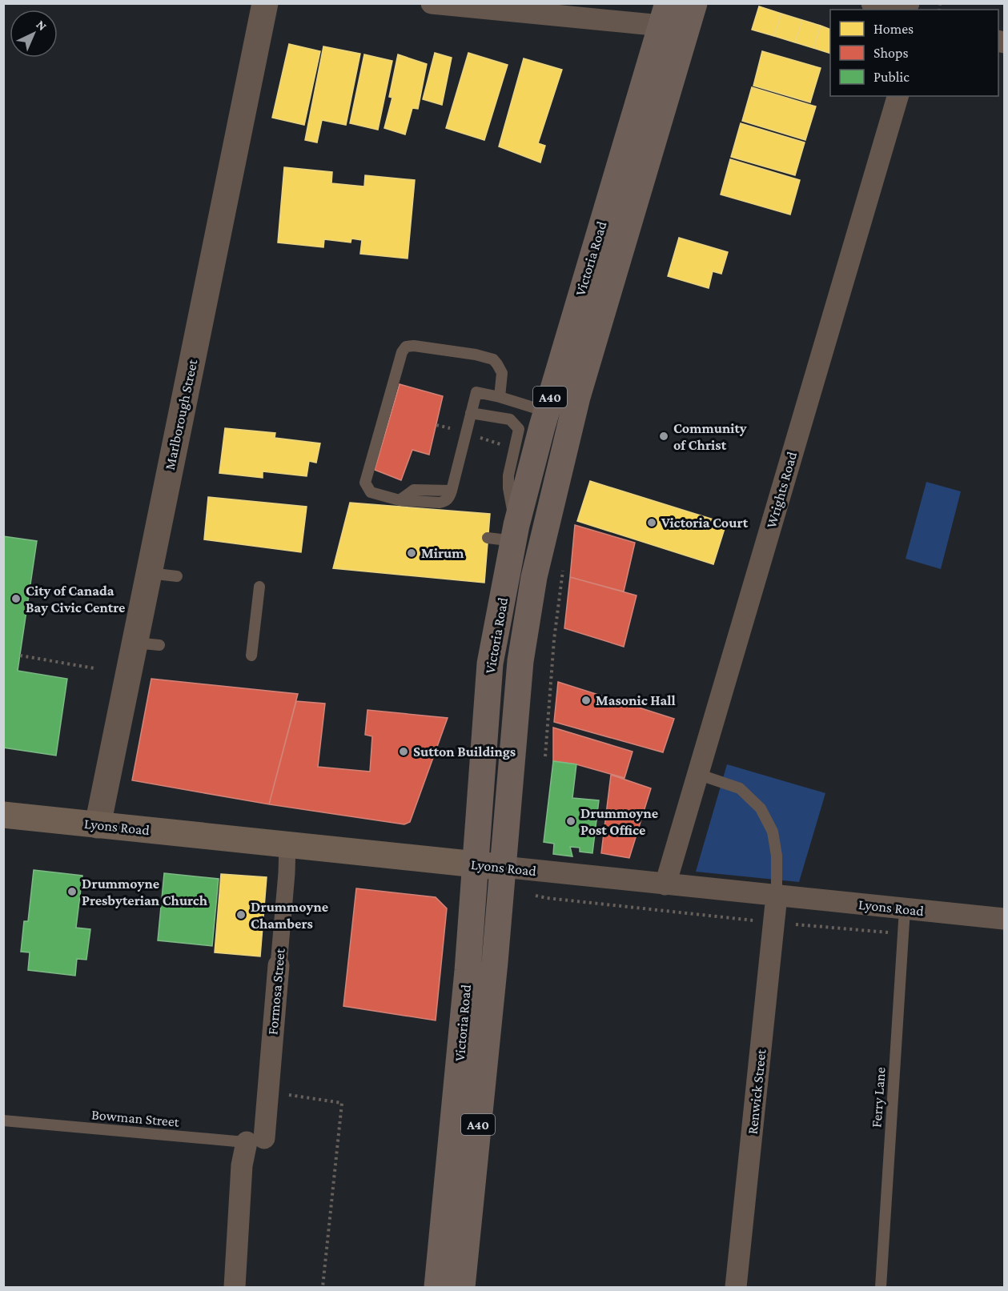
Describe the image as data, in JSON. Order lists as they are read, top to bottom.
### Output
{
  "streets": {
    "highway": ["Victoria Road", "A40"],
    "main road": ["Lyons Road"],
    "street": [
      "Marlborough Street",
      "Wrights Road",
      "Formosa Street",
      "Renwick Street"
    ],
    "lane": ["Ferry Lane", "Bowman Street"]
  },
  "crossings": [
    ["Victoria Road", "Lyons Road"],
    ["Marlborough Street", "Lyons Road"],
    ["Wrights Road", "Lyons Road"],
    ["Lyons Road", "Formosa Street"],
    ["Lyons Road", "Renwick Street"],
    ["Lyons Road", "Ferry Lane"],
    ["Formosa Street", "Bowman Street"]
  ],
  "places": [
    "Community of Christ",
    "Victoria Court",
    "Mirum",
    "City of Canada Bay Civic Centre",
    "Masonic Hall",
    "Sutton Buildings",
    "Drummoyne Post Office",
    "Drummoyne Presbyterian Church",
    "Drummoyne Chambers"
  ],
  "legend": ["Homes", "Shops", "Public"],
  "north": "top right"
}
